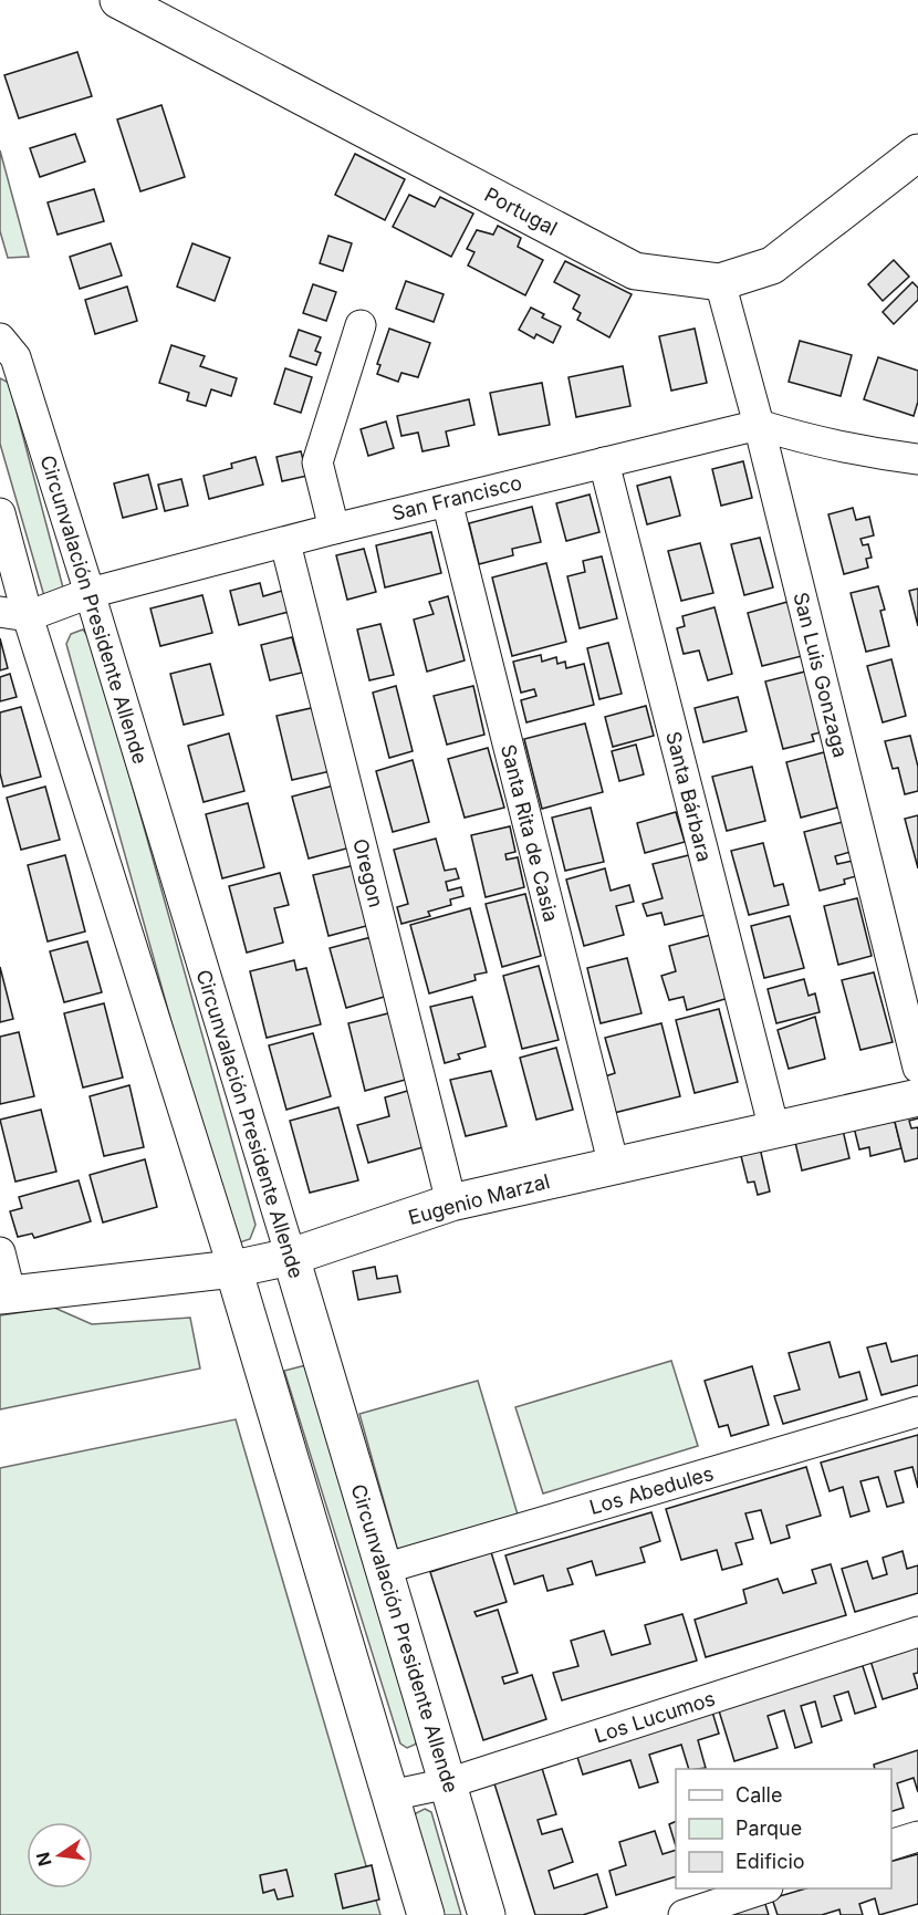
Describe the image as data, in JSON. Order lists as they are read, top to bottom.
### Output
{
  "streets": {
    "main road": ["Portugal", "Circunvalación Presidente Allende", "Eugenio Marzal"],
    "street": [
      "San Francisco",
      "San Luis Gonzaga",
      "Santa Bárbara",
      "Santa Rita de Casia",
      "Oregon",
      "Los Abedules",
      "Los Lucumos"
    ]
  },
  "crossings": [
    ["Portugal", "San Luis Gonzaga"],
    ["San Francisco", "Circunvalación Presidente Allende"],
    ["San Francisco", "San Luis Gonzaga"],
    ["San Francisco", "Santa Bárbara"],
    ["San Francisco", "Santa Rita de Casia"],
    ["San Francisco", "Oregon"],
    ["Circunvalación Presidente Allende", "Eugenio Marzal"],
    ["Circunvalación Presidente Allende", "Los Abedules"],
    ["Circunvalación Presidente Allende", "Los Lucumos"],
    ["Santa Bárbara", "Eugenio Marzal"],
    ["Santa Rita de Casia", "Eugenio Marzal"],
    ["Oregon", "Eugenio Marzal"]
  ],
  "legend": ["Calle", "Parque", "Edificio"],
  "north": "left"
}
